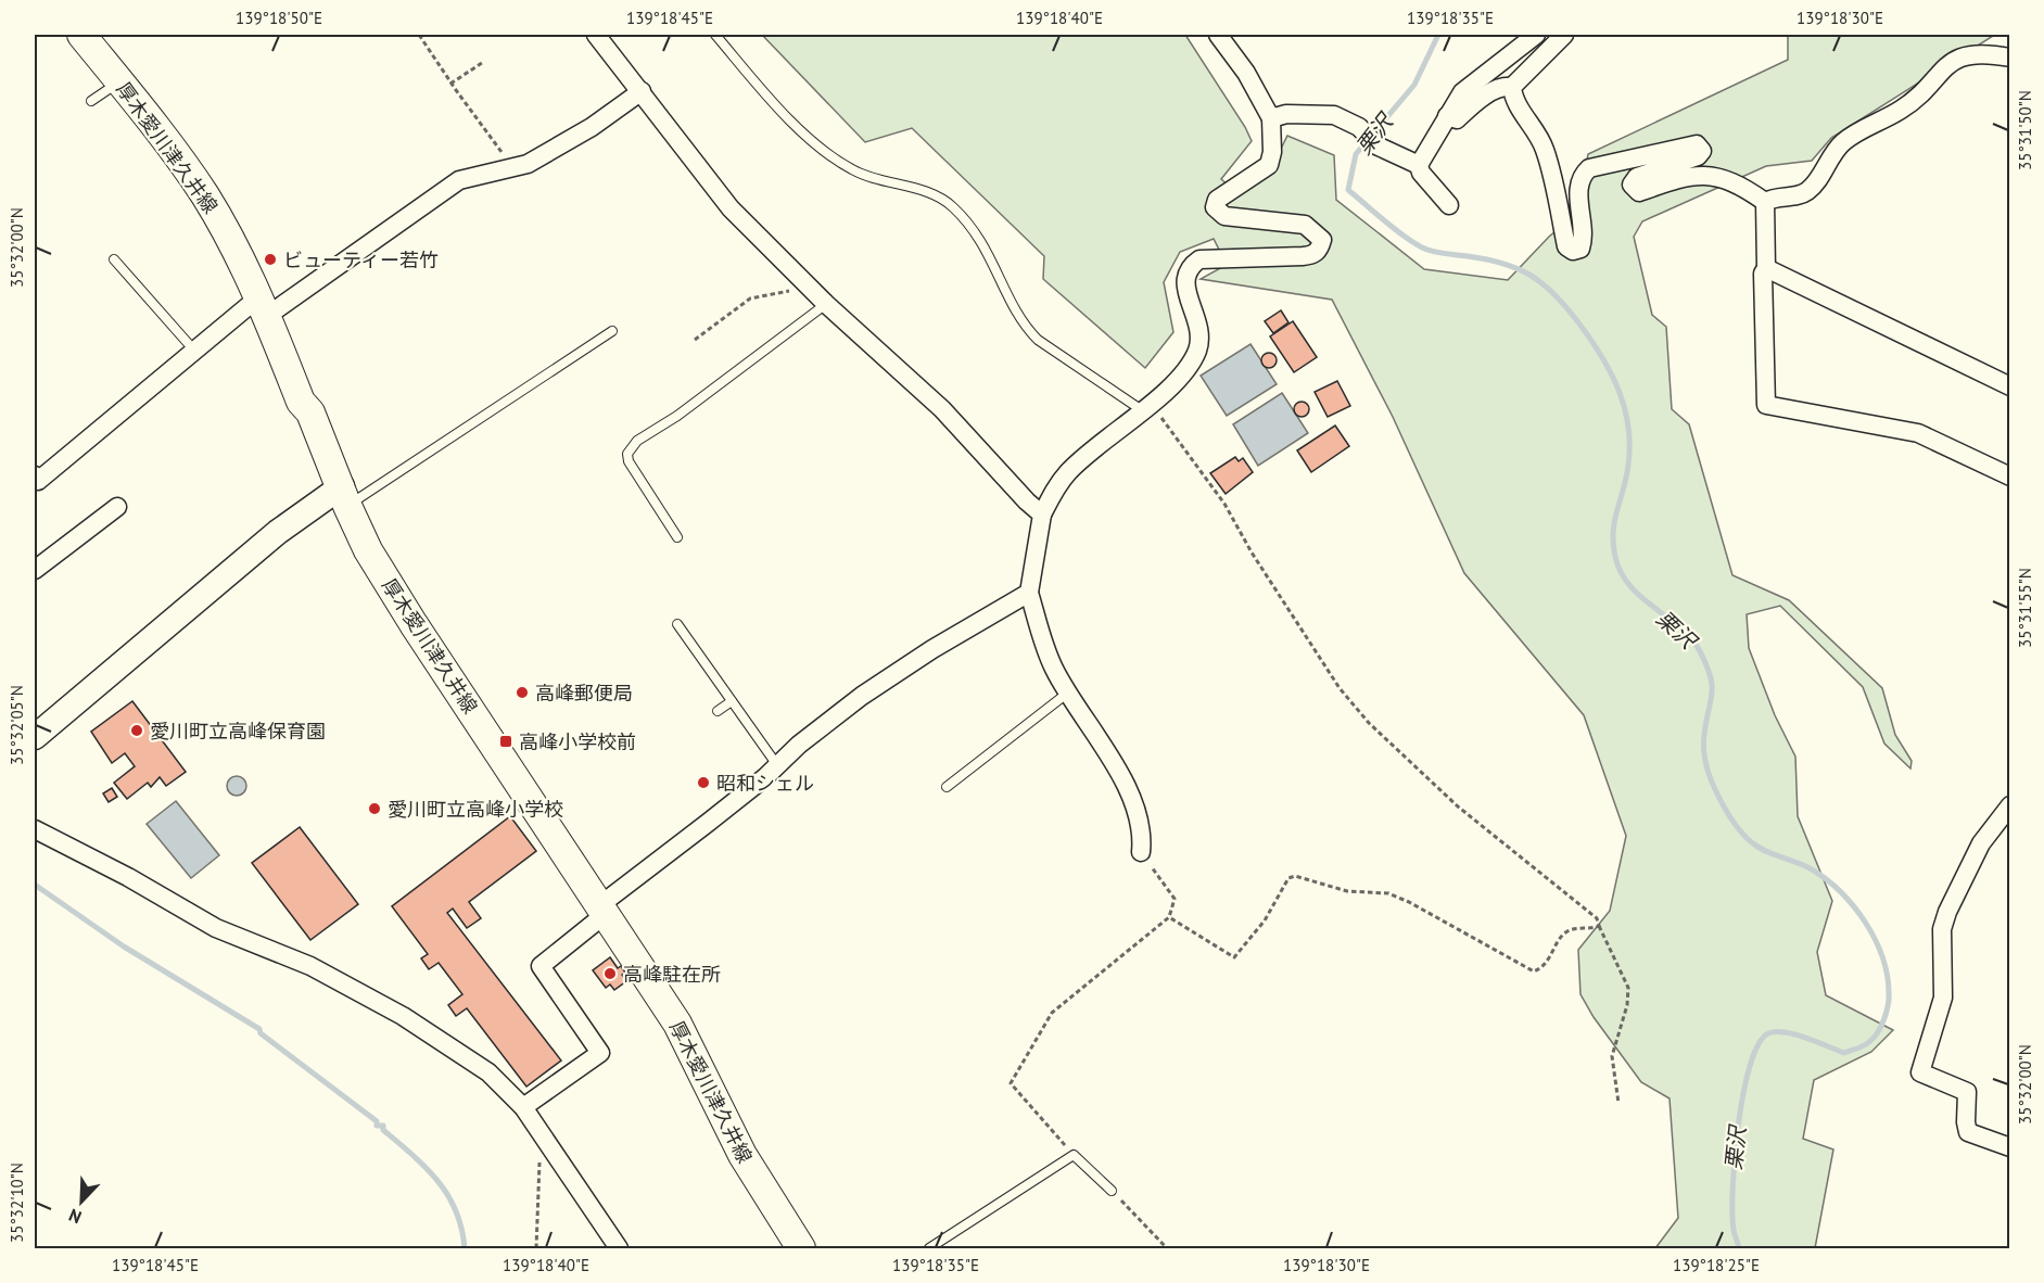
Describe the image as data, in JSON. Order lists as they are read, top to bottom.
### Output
{
  "streets": {
    "main road": ["厚木愛川津久井線"]
  },
  "water": ["栗沢"],
  "places": {
    "other": [
      "ビューティー若竹",
      "高峰郵便局",
      "愛川町立高峰保育園",
      "昭和シェル",
      "愛川町立高峰小学校",
      "高峰駐在所"
    ],
    "transit": ["高峰小学校前"]
  },
  "north": "bottom left",
  "coordinates": [
    "139°18'50\"E",
    "139°18'45\"E",
    "139°18'40\"E",
    "139°18'35\"E",
    "139°18'30\"E",
    "35°31'50\"N",
    "35°32'00\"N",
    "35°31'55\"N",
    "35°32'05\"N",
    "35°32'10\"N",
    "139°18'25\"E"
  ]
}
